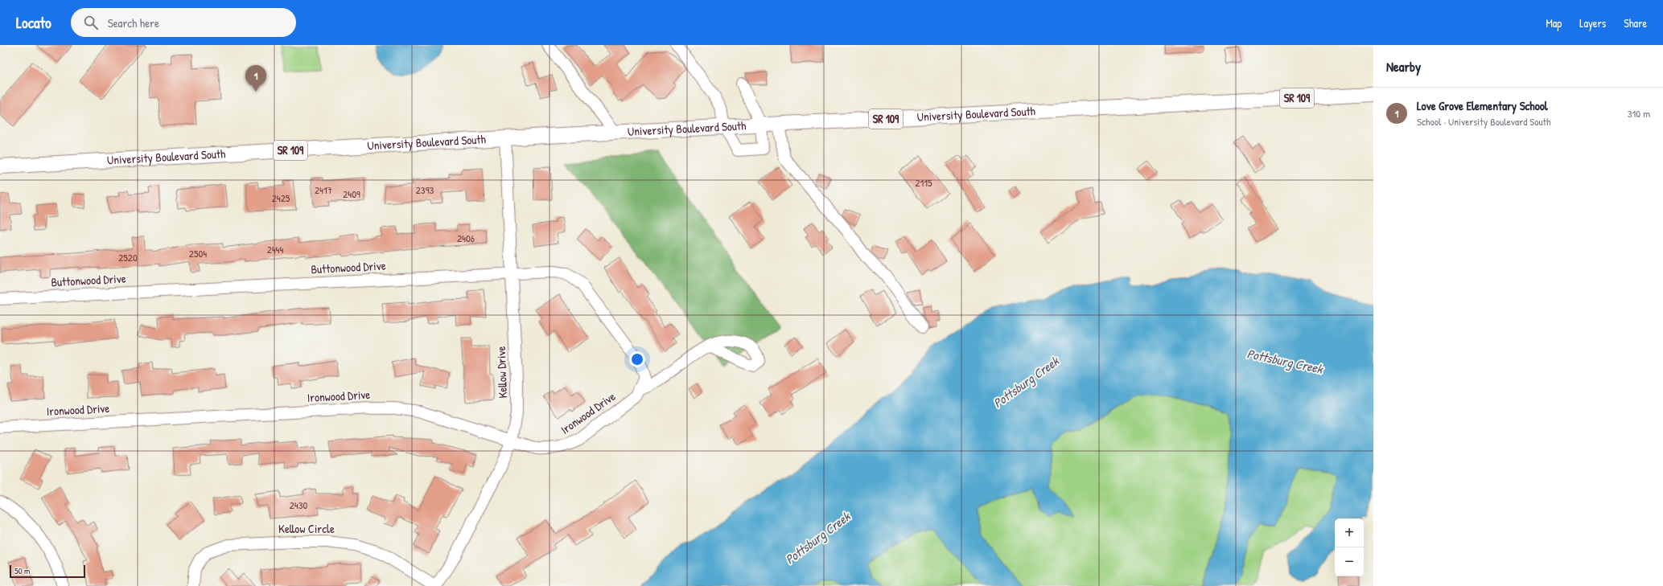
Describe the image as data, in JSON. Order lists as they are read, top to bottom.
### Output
{
  "streets": {
    "main road": ["SR 109", "University Boulevard South"],
    "street": [
      "Buttonwood Drive",
      "Kellow Drive",
      "Ironwood Drive",
      "Kellow Circle"
    ]
  },
  "crossings": [
    ["University Boulevard South", "Kellow Drive"],
    ["Buttonwood Drive", "Kellow Drive"],
    ["Buttonwood Drive", "Ironwood Drive"],
    ["Kellow Drive", "Ironwood Drive"],
    ["Kellow Drive", "Kellow Circle"]
  ],
  "water": ["Pottsburg Creek"],
  "house_numbers": [
    "2115",
    "2417",
    "2393",
    "2409",
    "2425",
    "2406",
    "2444",
    "2504",
    "2520",
    "2430"
  ],
  "scale_bar": "50 m",
  "page": {
    "header": "Locato",
    "search": "Search here",
    "nav": ["Map", "Layers", "Share"],
    "heading": "Nearby",
    "pins": "1",
    "list": [
      {
        "mark": "1",
        "name": "Love Grove Elementary School",
        "note": "School · University Boulevard South",
        "value": "310 m"
      }
    ],
    "map_buttons": ["+", "−"],
    "scale": "50 m"
  }
}
